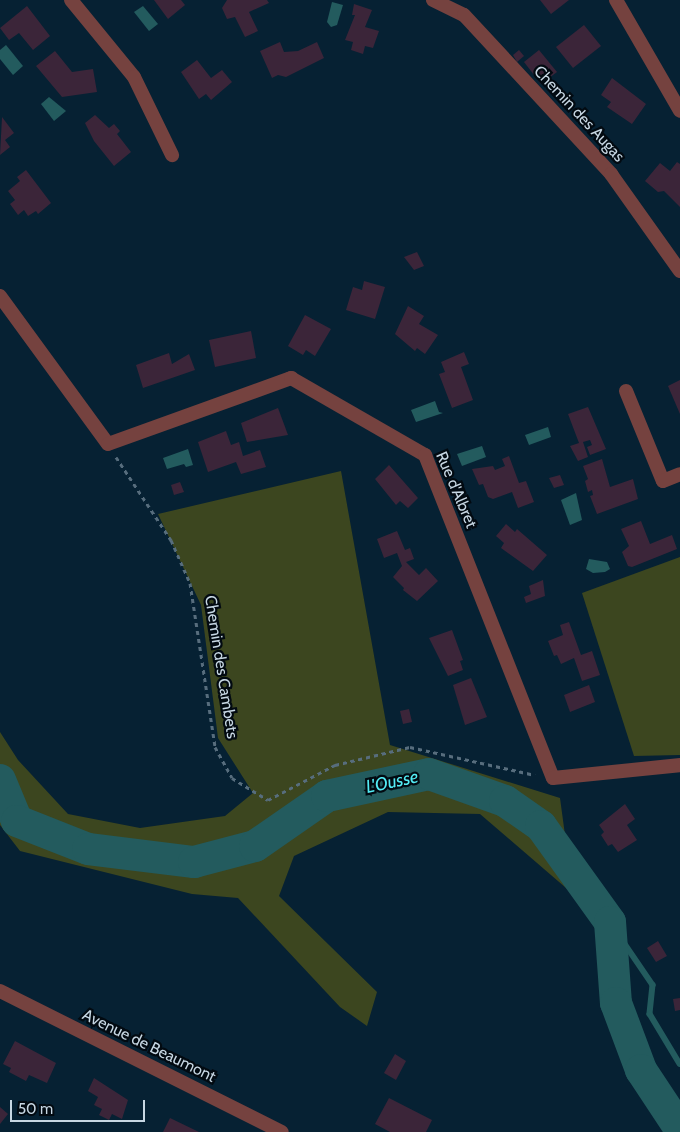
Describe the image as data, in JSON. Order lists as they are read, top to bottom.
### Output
{
  "streets": {
    "street": ["Chemin des Augas", "Rue d'Albret", "Avenue de Beaumont"],
    "path": ["Chemin des Cambets"]
  },
  "crossings": [
    ["Rue d'Albret", "Chemin des Cambets"]
  ],
  "water": ["L'Ousse"],
  "scale_bar": "50 m"
}
